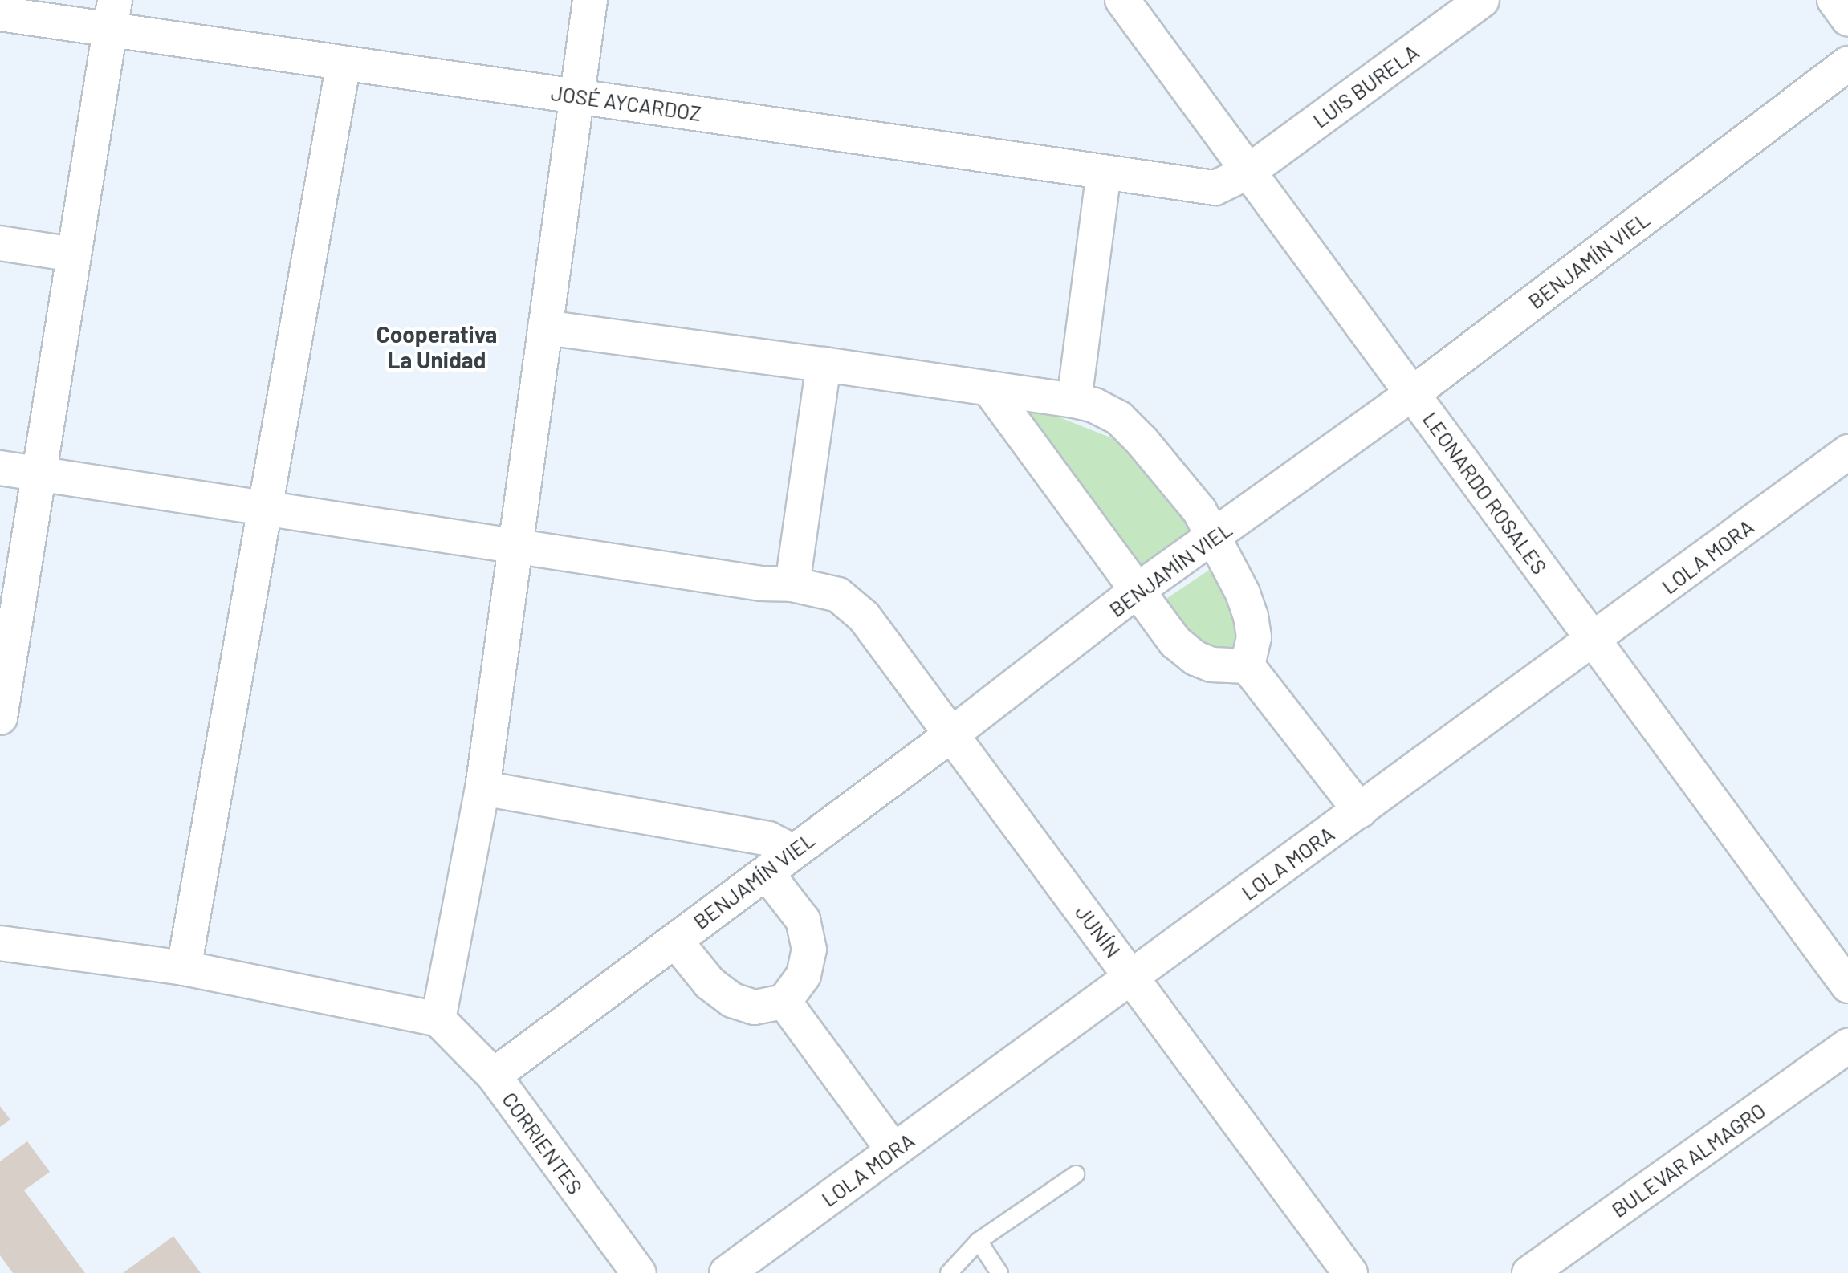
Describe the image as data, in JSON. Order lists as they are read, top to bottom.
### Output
{
  "streets": {
    "street": [
      "LUIS BURELA",
      "JOSÉ AYCARDOZ",
      "BENJAMÍN VIEL",
      "LEONARDO ROSALES",
      "LOLA MORA",
      "JUNÍN",
      "CORRIENTES",
      "BULEVAR ALMAGRO"
    ]
  },
  "crossings": [
    ["LUIS BURELA", "JOSÉ AYCARDOZ"],
    ["LUIS BURELA", "LEONARDO ROSALES"],
    ["JOSÉ AYCARDOZ", "LEONARDO ROSALES"],
    ["BENJAMÍN VIEL", "LEONARDO ROSALES"],
    ["BENJAMÍN VIEL", "JUNÍN"],
    ["BENJAMÍN VIEL", "CORRIENTES"],
    ["LEONARDO ROSALES", "LOLA MORA"],
    ["LOLA MORA", "JUNÍN"]
  ],
  "districts": ["Cooperativa La Unidad"]
}
